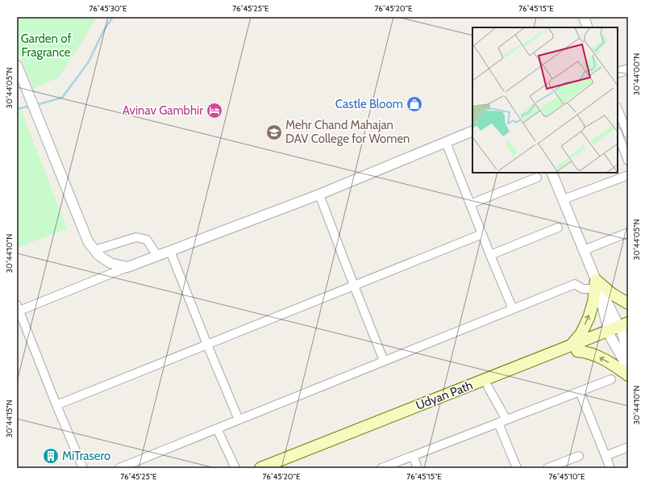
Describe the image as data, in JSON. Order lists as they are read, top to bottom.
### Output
{
  "streets": {
    "main road": ["Udyan Path"]
  },
  "parks": ["Garden of Fragrance"],
  "places": {
    "shop": ["Castle Bloom"],
    "hotel": ["Avinav Gambhir"],
    "school or university": ["Mehr Chand Mahajan DAV College for Women"],
    "building": ["MiTrasero"]
  },
  "coordinates": [
    "76°45'30\"E",
    "76°45'25\"E",
    "76°45'20\"E",
    "76°45'15\"E",
    "30°44'00\"N",
    "30°44'05\"N",
    "30°44'10\"N",
    "30°44'15\"N",
    "76°45'10\"E"
  ]
}
